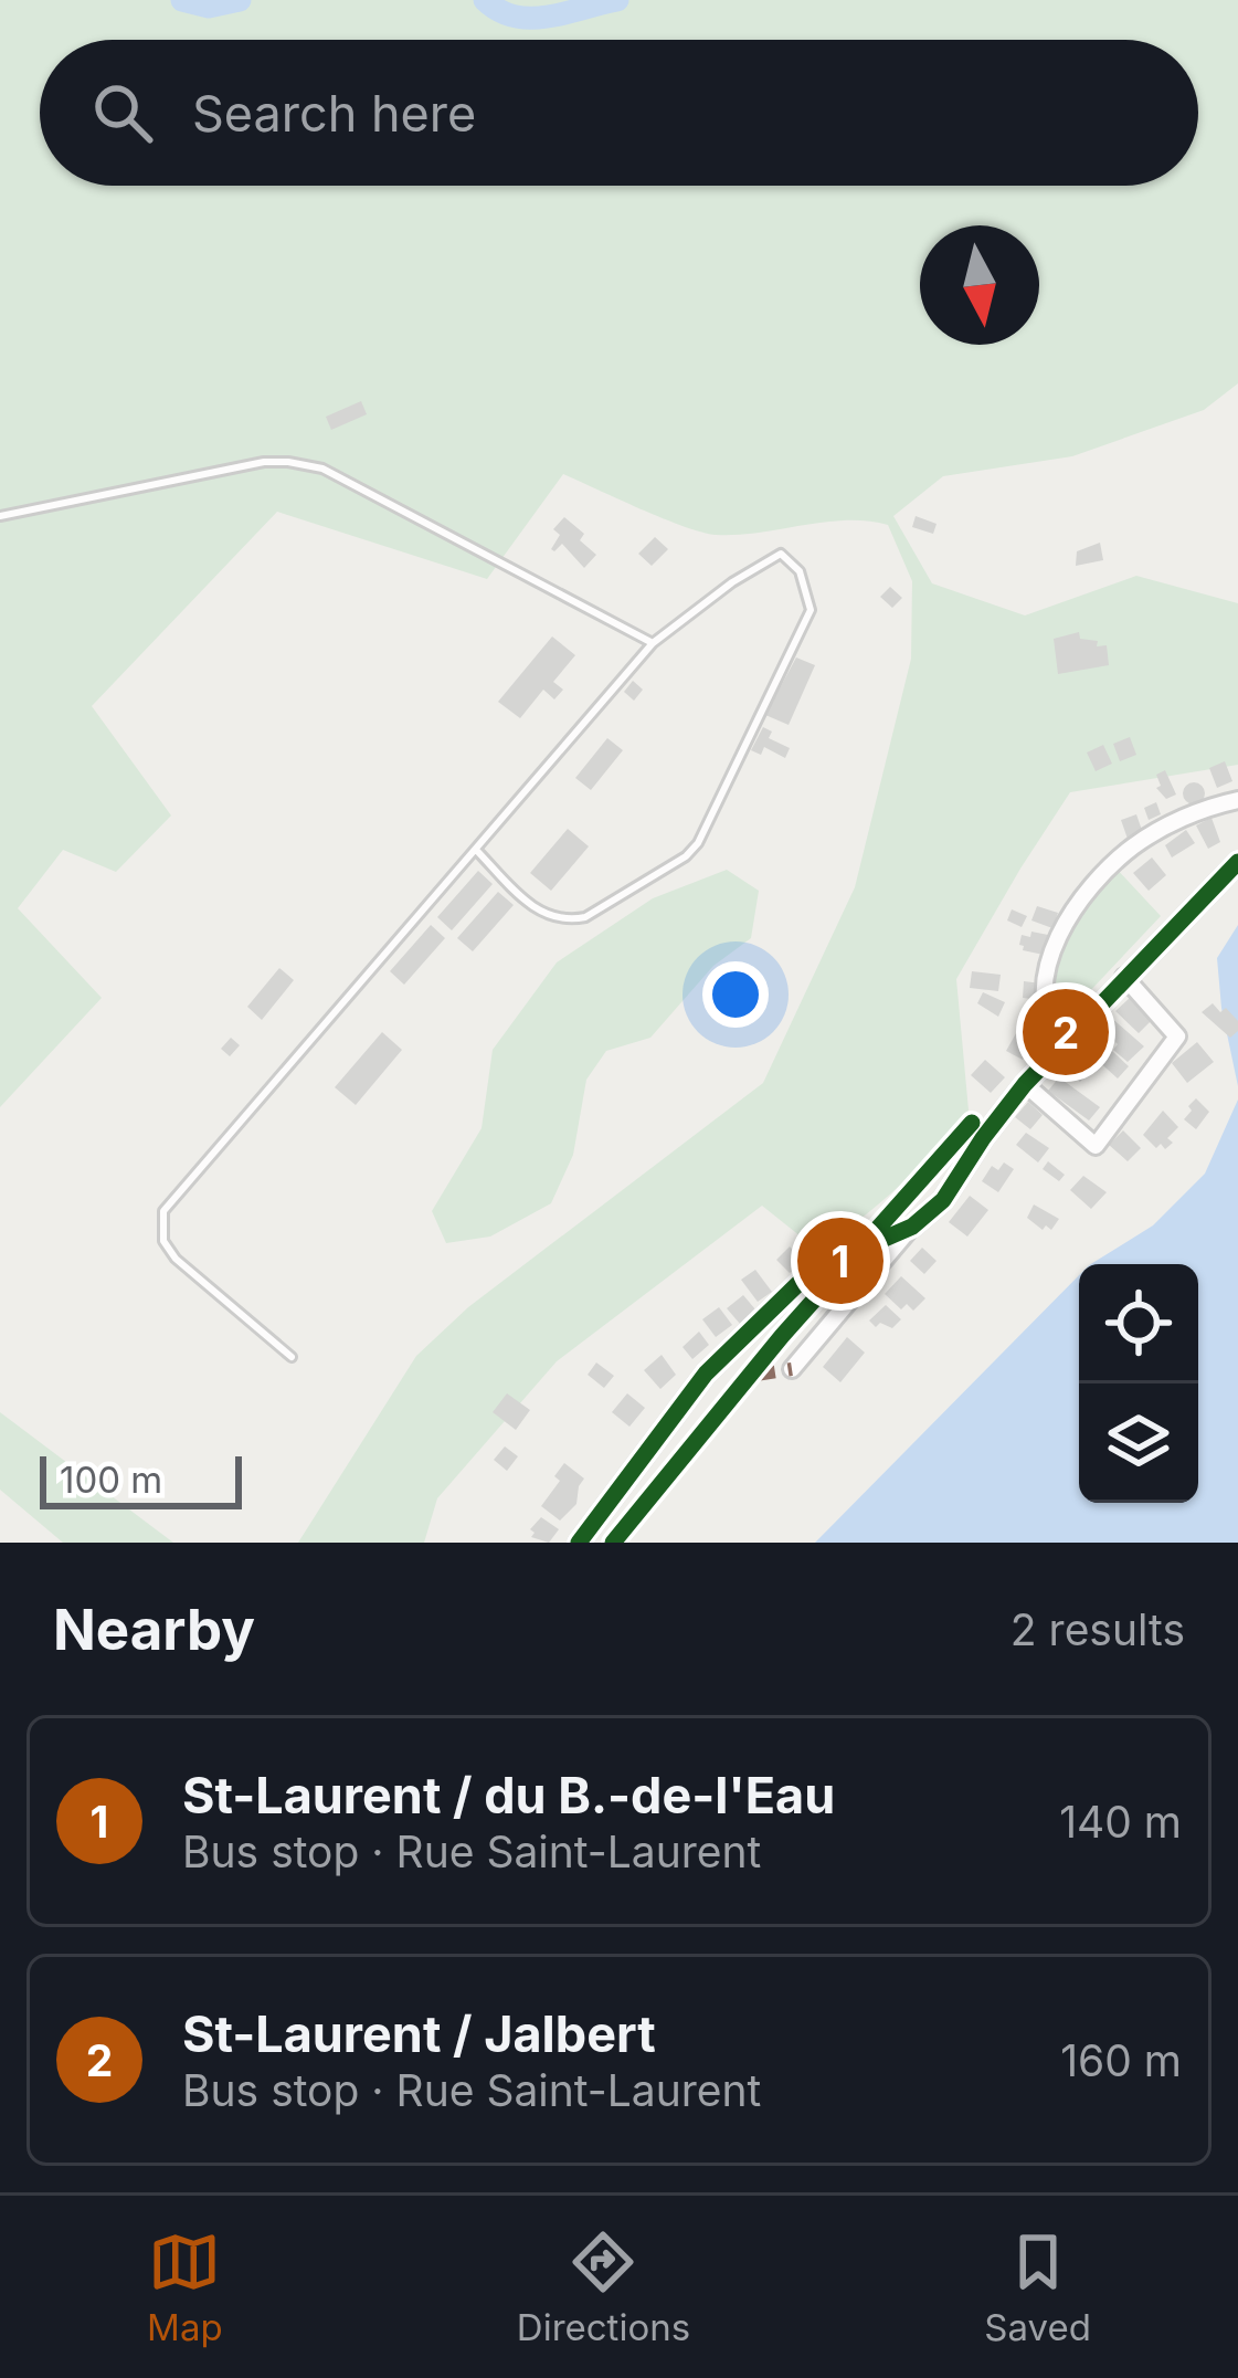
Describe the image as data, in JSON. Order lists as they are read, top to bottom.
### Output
{
  "scale_bar": "100 m",
  "north": "bottom",
  "page": {
    "search": "Search here",
    "pins": ["2", "1"],
    "scale": "100 m",
    "heading": ["Nearby", "2 results"],
    "list": [
      {
        "mark": "1",
        "name": "St-Laurent / du B.-de-l'Eau",
        "note": "Bus stop · Rue Saint-Laurent",
        "value": "140 m"
      },
      {
        "mark": "2",
        "name": "St-Laurent / Jalbert",
        "note": "Bus stop · Rue Saint-Laurent",
        "value": "160 m"
      }
    ],
    "nav": ["Map", "Directions", "Saved"]
  }
}
